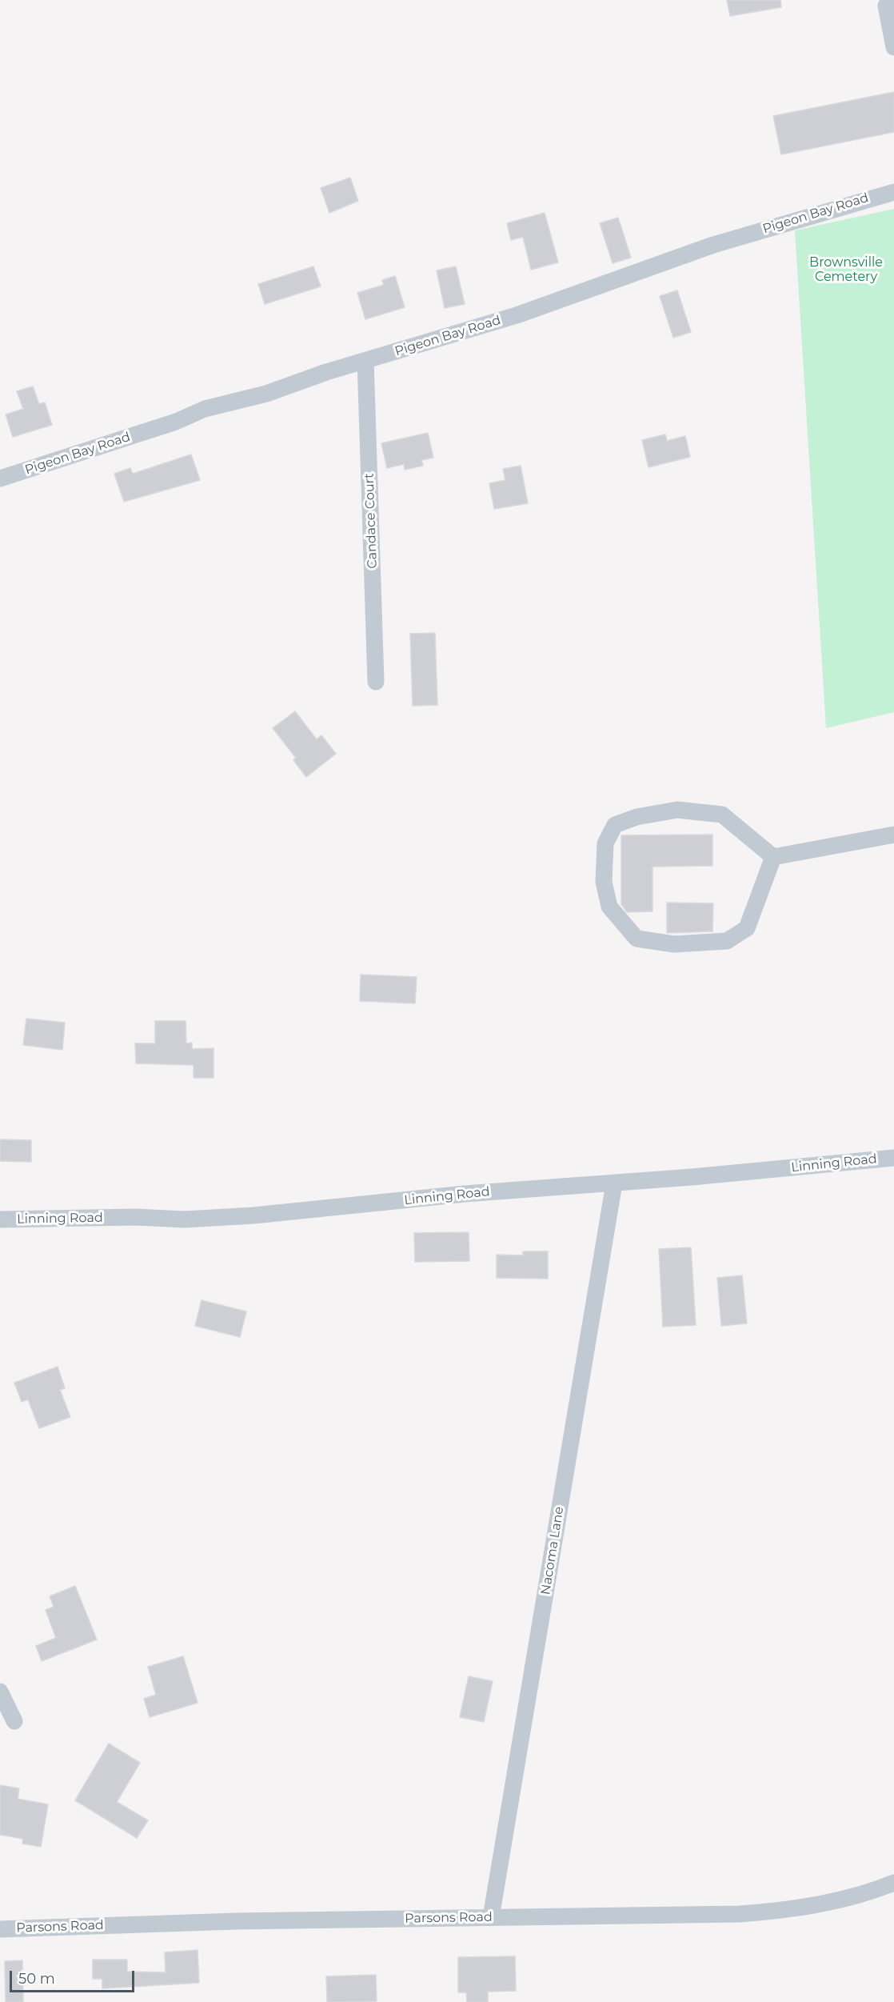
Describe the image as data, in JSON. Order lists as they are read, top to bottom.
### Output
{
  "streets": {
    "street": [
      "Pigeon Bay Road",
      "Candace Court",
      "Linning Road",
      "Nacoma Lane",
      "Parsons Road"
    ]
  },
  "crossings": [
    ["Pigeon Bay Road", "Candace Court"],
    ["Linning Road", "Nacoma Lane"],
    ["Nacoma Lane", "Parsons Road"]
  ],
  "parks": ["Brownsville Cemetery"],
  "scale_bar": "50 m"
}
